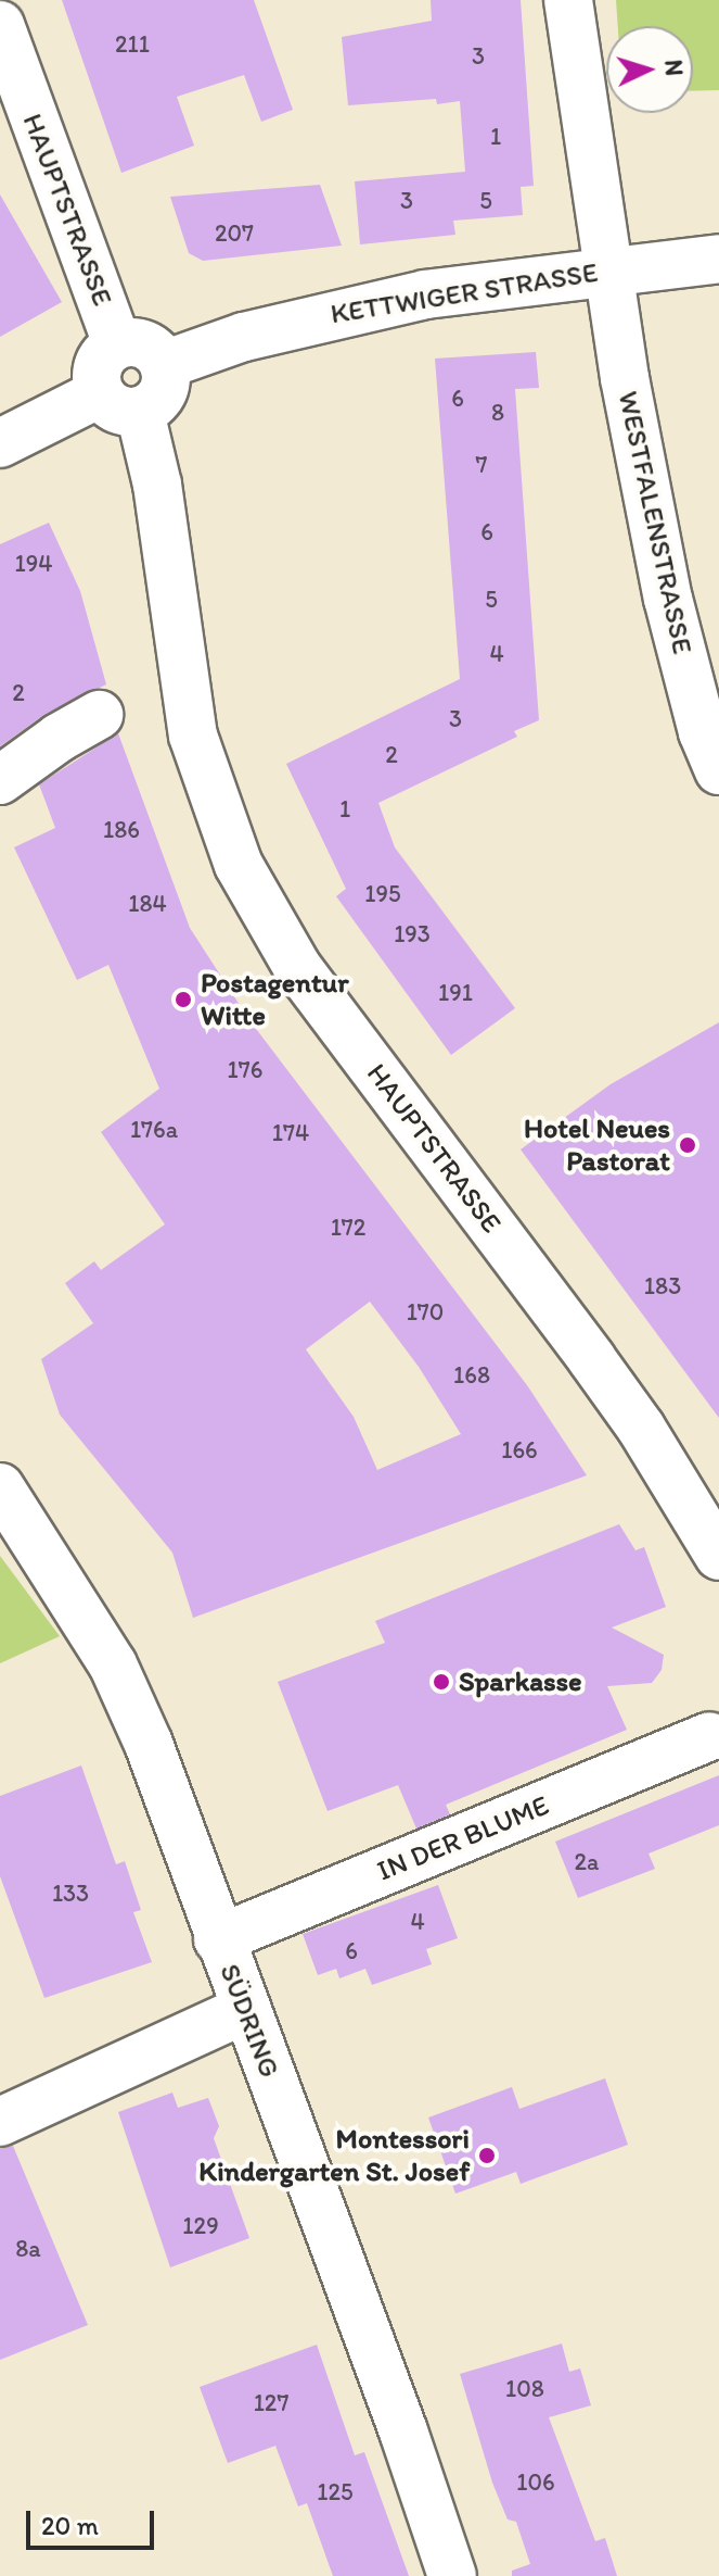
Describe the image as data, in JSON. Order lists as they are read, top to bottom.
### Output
{
  "streets": {
    "street": [
      "HAUPTSTRASSE",
      "KETTWIGER STRASSE",
      "WESTFALENSTRASSE",
      "IN DER BLUME",
      "SÜDRING"
    ]
  },
  "crossings": [
    ["HAUPTSTRASSE", "KETTWIGER STRASSE"],
    ["KETTWIGER STRASSE", "WESTFALENSTRASSE"],
    ["IN DER BLUME", "SÜDRING"]
  ],
  "places": [
    "Postagentur Witte",
    "Hotel Neues Pastorat",
    "Sparkasse",
    "Montessori Kindergarten St. Josef"
  ],
  "house_numbers": [
    "211",
    "3",
    "1",
    "3",
    "5",
    "207",
    "6",
    "8",
    "7",
    "6",
    "194",
    "5",
    "4",
    "2",
    "3",
    "2",
    "1",
    "186",
    "195",
    "184",
    "193",
    "191",
    "176",
    "176a",
    "174",
    "172",
    "183",
    "170",
    "168",
    "166",
    "2a",
    "133",
    "4",
    "6",
    "129",
    "8a",
    "108",
    "127",
    "106",
    "125"
  ],
  "scale_bar": "20 m",
  "north": "right"
}
